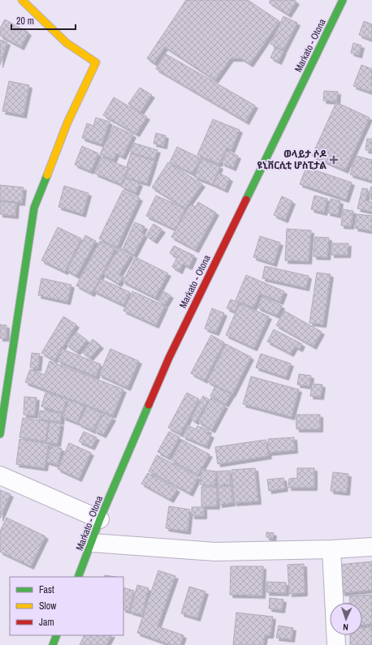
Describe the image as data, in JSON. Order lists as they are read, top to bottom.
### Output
{
  "streets": {
    "main road": ["Markato - Otona"]
  },
  "places": {
    "health": ["ወላይታ ሶዶ ዩኒቨርሲቲ ሆስፒታል"]
  },
  "legend": ["Fast", "Slow", "Jam"],
  "scale_bar": "20 m",
  "north": "bottom"
}
